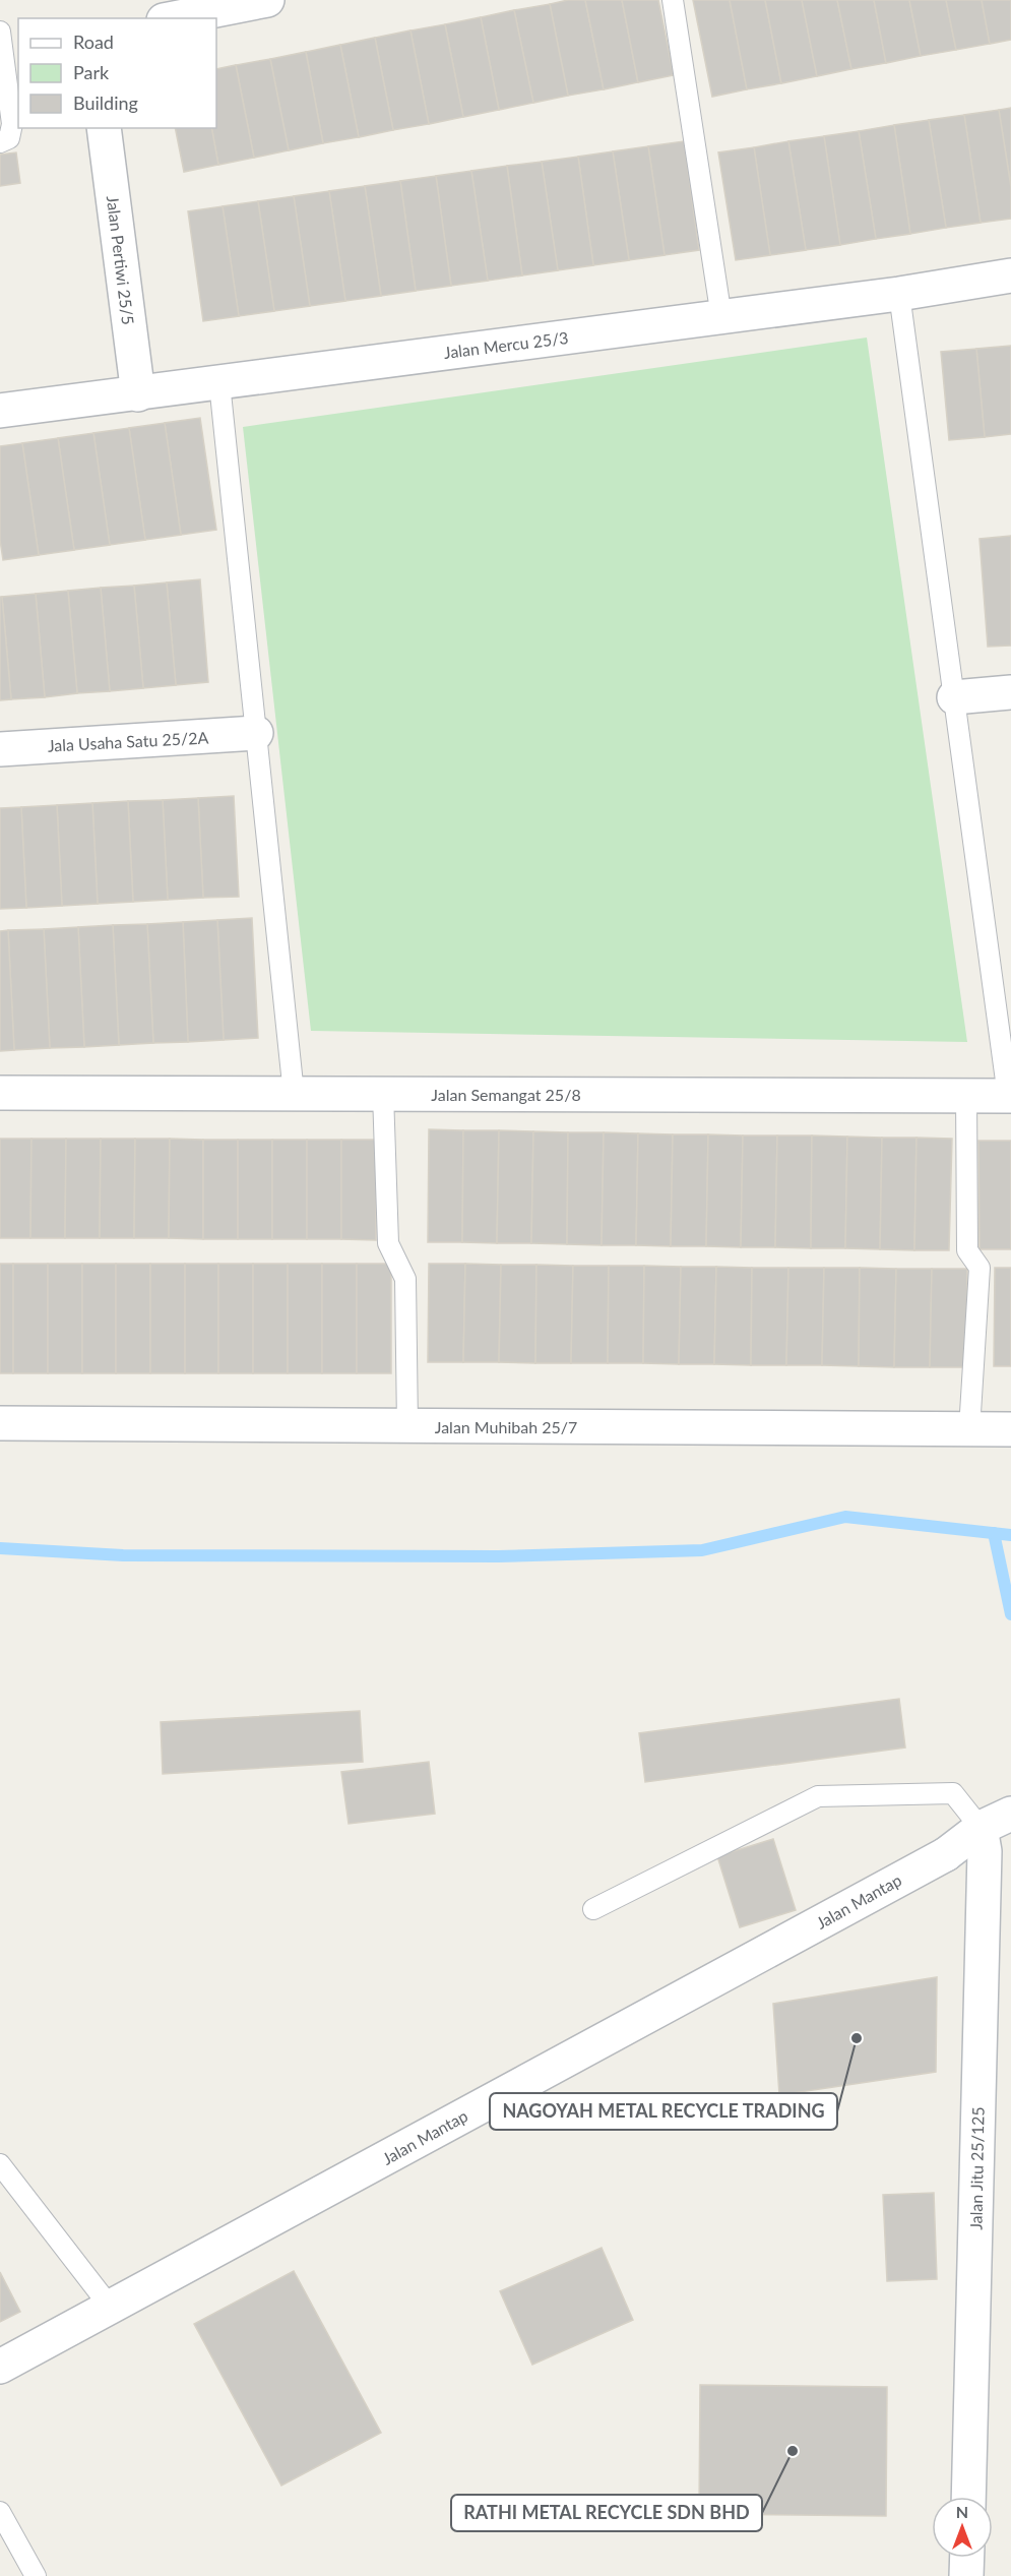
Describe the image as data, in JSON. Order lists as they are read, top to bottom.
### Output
{
  "streets": {
    "street": [
      "Jalan Pertiwi 25/5",
      "Jalan Mercu 25/3",
      "Jala Usaha Satu 25/2A",
      "Jalan Semangat 25/8",
      "Jalan Muhibah 25/7",
      "Jalan Mantap",
      "Jalan Jitu 25/125"
    ]
  },
  "crossings": [
    ["Jalan Pertiwi 25/5", "Jalan Mercu 25/3"],
    ["Jalan Mantap", "Jalan Jitu 25/125"]
  ],
  "places": ["NAGOYAH METAL RECYCLE TRADING", "RATHI METAL RECYCLE SDN BHD"],
  "legend": ["Road", "Park", "Building"],
  "north": "top"
}
